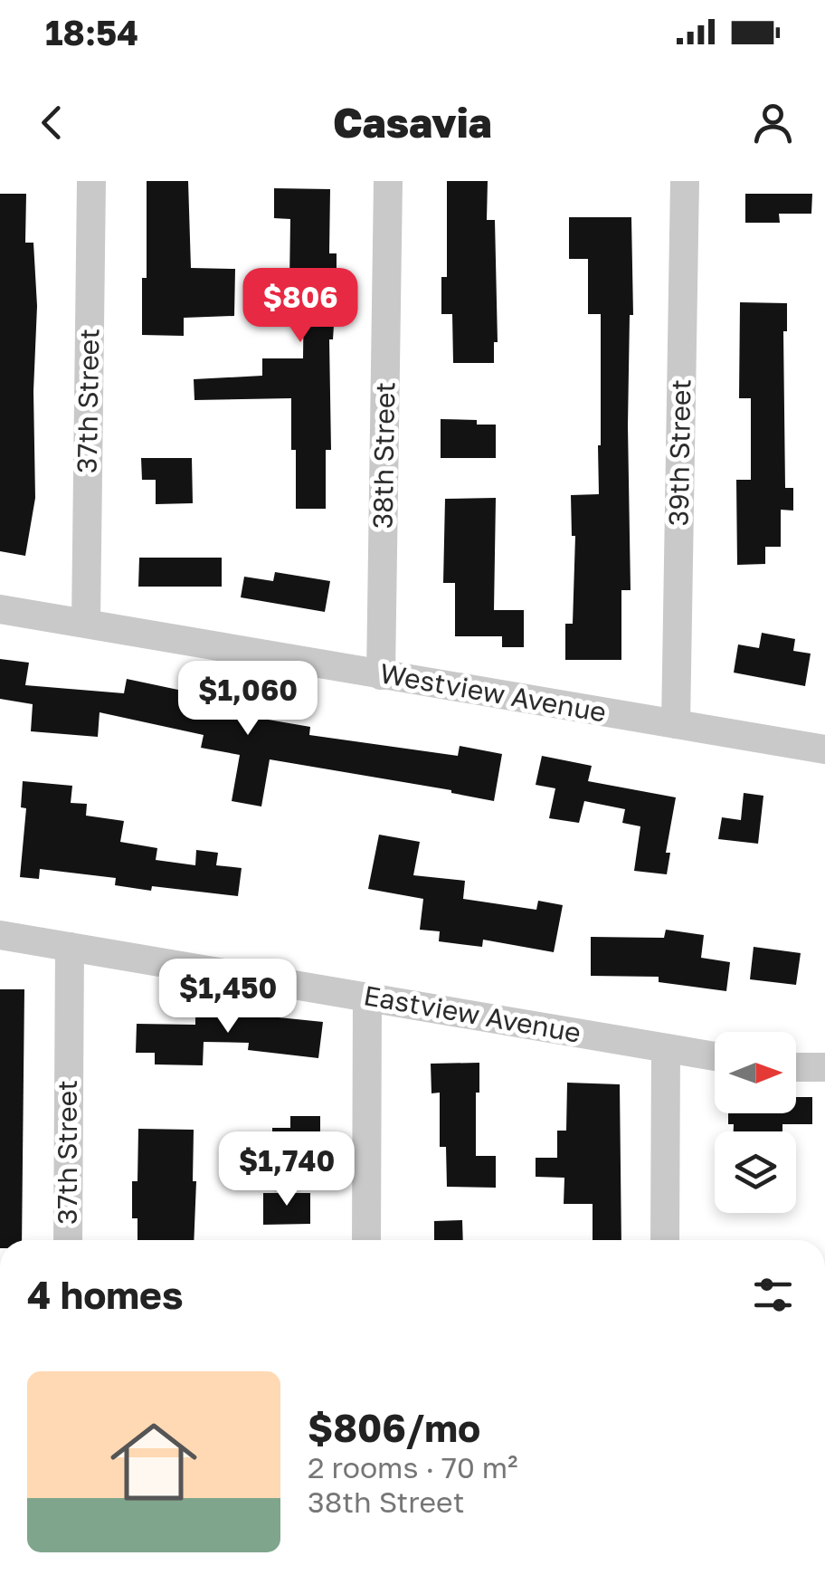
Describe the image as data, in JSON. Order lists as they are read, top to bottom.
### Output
{
  "streets": {
    "street": [
      "37th Street",
      "39th Street",
      "38th Street",
      "Westview Avenue",
      "Eastview Avenue"
    ]
  },
  "crossings": [
    ["37th Street", "Westview Avenue"],
    ["37th Street", "Eastview Avenue"],
    ["39th Street", "Westview Avenue"],
    ["38th Street", "Westview Avenue"]
  ],
  "north": "right",
  "page": {
    "status": "18:54",
    "header": "Casavia",
    "price": [
      "$806",
      "$1,060",
      "$1,450",
      "$1,740"
    ],
    "heading": "4 homes",
    "list": [
      {
        "name": "$806/mo",
        "note": "2 rooms · 70 m² · 38th Street"
      }
    ]
  }
}
